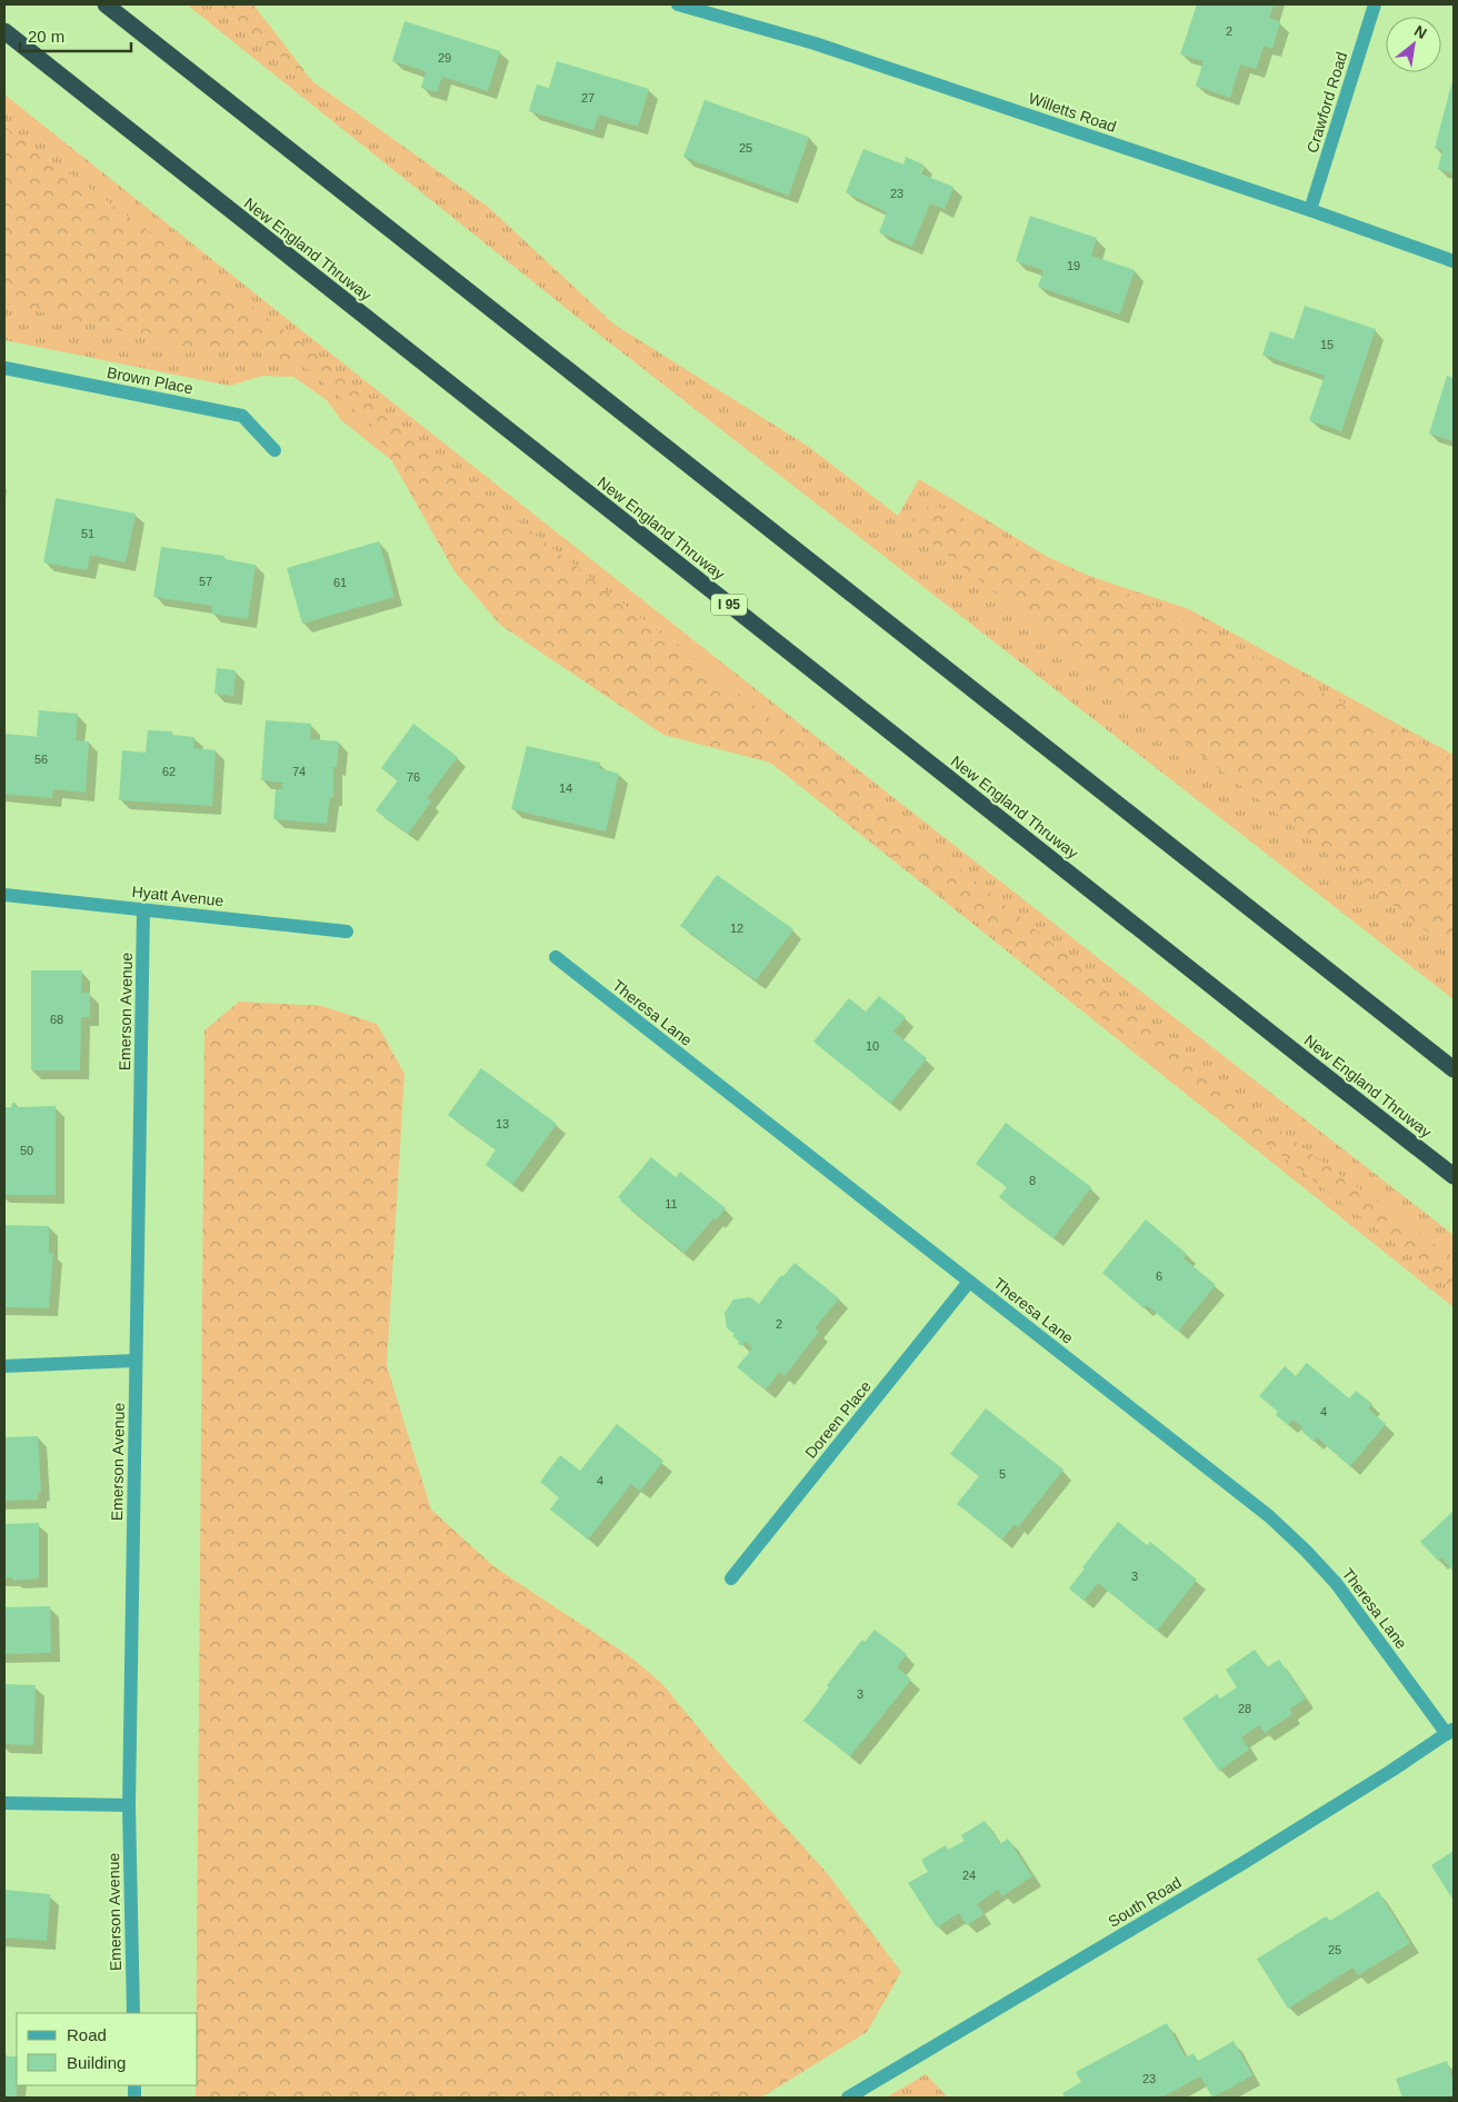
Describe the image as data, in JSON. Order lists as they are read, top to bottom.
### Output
{
  "streets": {
    "highway": ["New England Thruway", "I 95"],
    "street": [
      "Crawford Road",
      "Willetts Road",
      "Brown Place",
      "Hyatt Avenue",
      "Emerson Avenue",
      "Theresa Lane",
      "Doreen Place",
      "South Road"
    ]
  },
  "crossings": [
    ["Crawford Road", "Willetts Road"],
    ["Hyatt Avenue", "Emerson Avenue"],
    ["Theresa Lane", "Doreen Place"],
    ["Theresa Lane", "South Road"]
  ],
  "house_numbers": [
    "2",
    "29",
    "27",
    "25",
    "23",
    "19",
    "15",
    "51",
    "57",
    "61",
    "56",
    "62",
    "74",
    "76",
    "14",
    "12",
    "68",
    "10",
    "13",
    "50",
    "8",
    "11",
    "6",
    "2",
    "4",
    "5",
    "4",
    "3",
    "3",
    "28",
    "24",
    "25",
    "23"
  ],
  "legend": ["Road", "Building"],
  "scale_bar": "20 m",
  "north": "top right"
}
